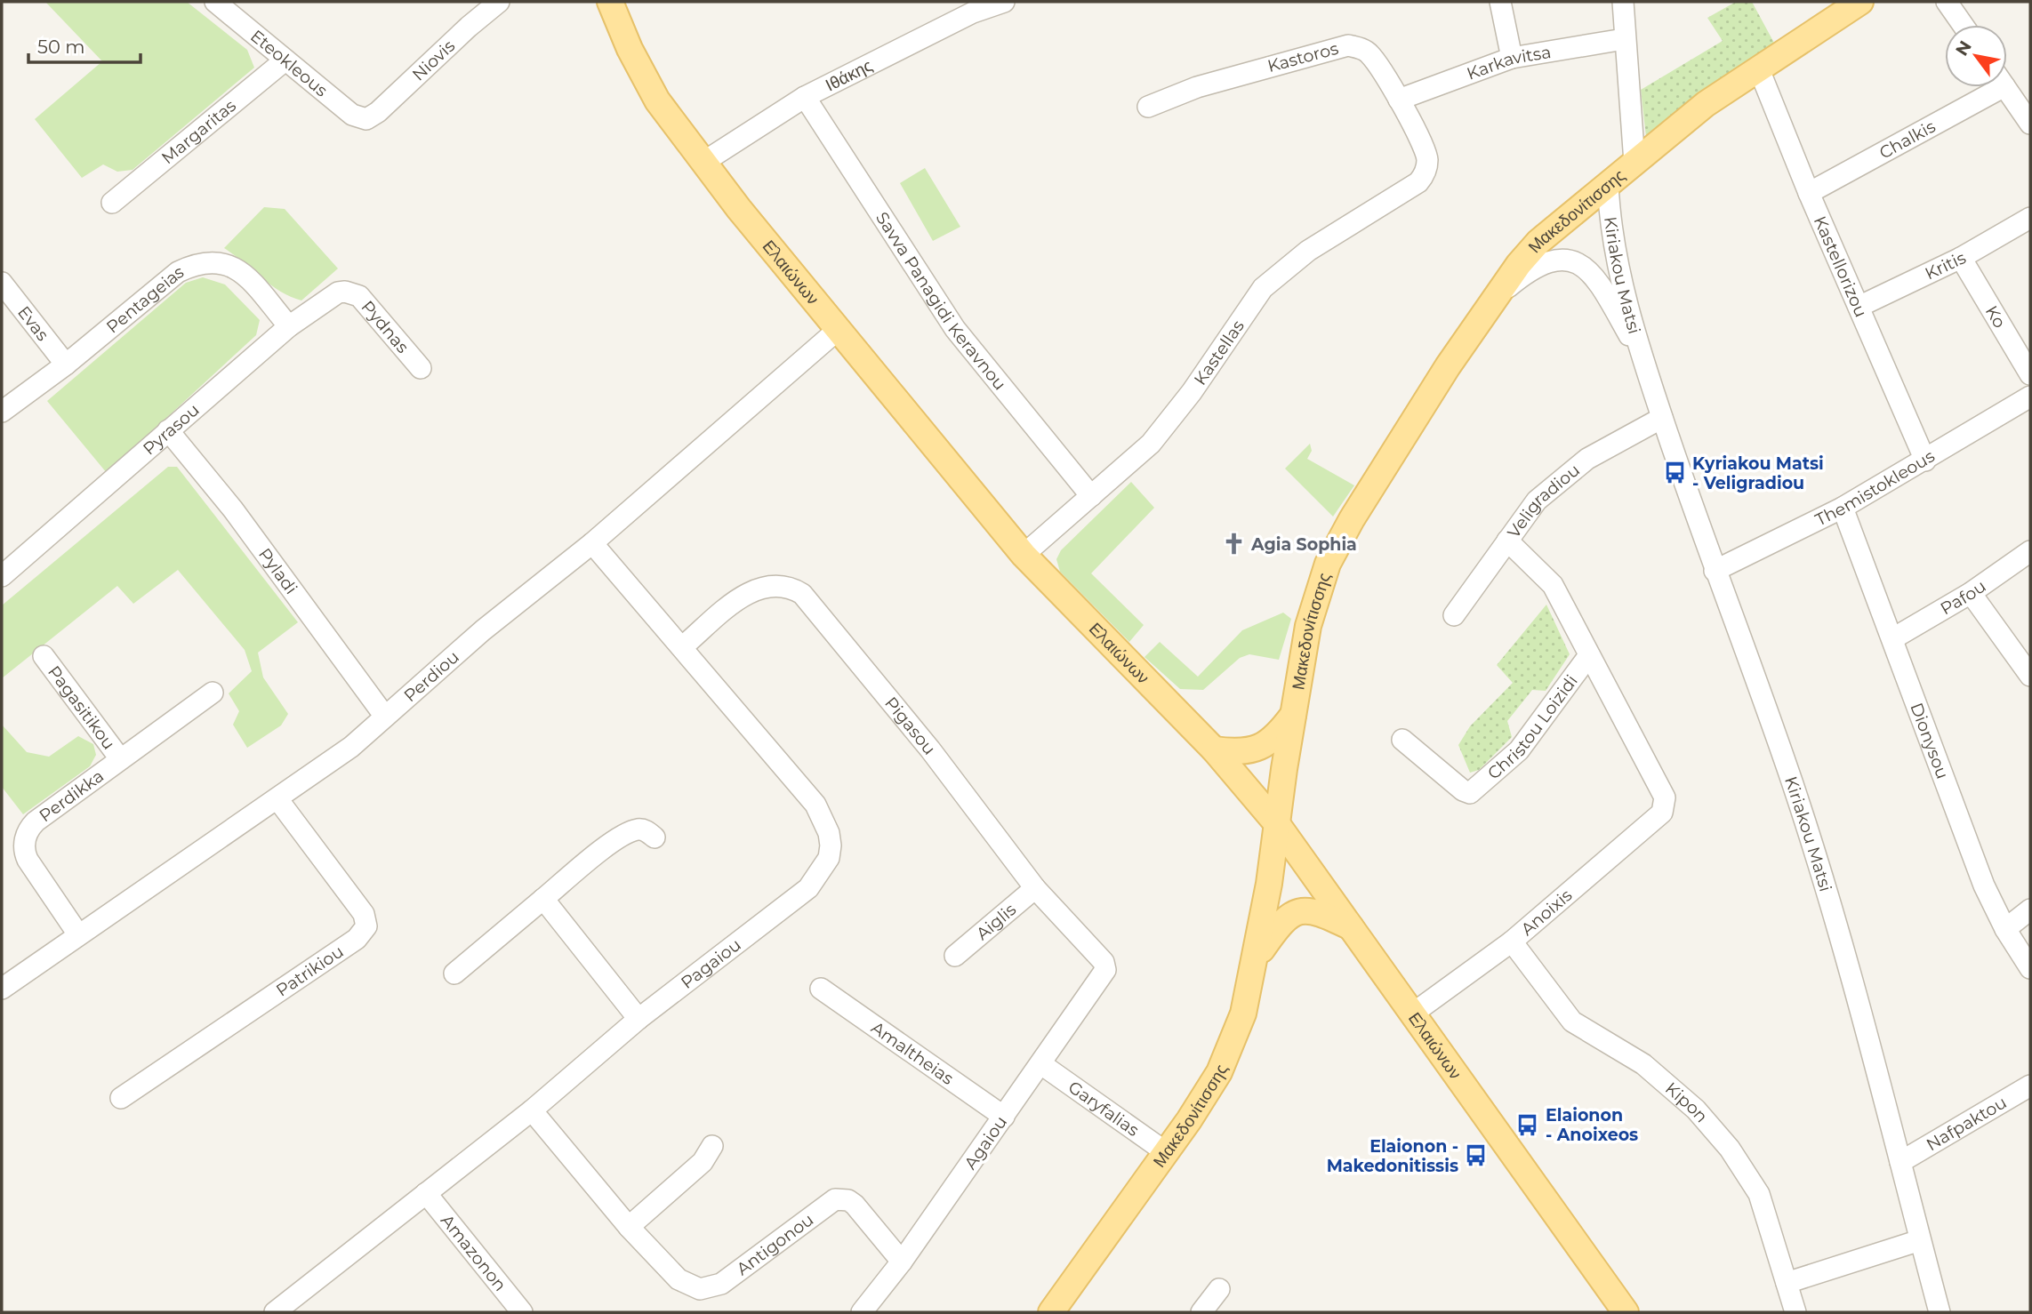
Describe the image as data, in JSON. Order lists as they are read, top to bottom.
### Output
{
  "streets": {
    "main road": ["Μακεδονίτισσης", "Ελαιώνων"],
    "street": [
      "Kastoros",
      "Niovis",
      "Eteokleous",
      "Karkavitsa",
      "Ιθάκης",
      "Margaritas",
      "Chalkis",
      "Kritis",
      "Kastellorizou",
      "Kiriakou Matsi",
      "Pentageias",
      "Savva Panagidi Keravnou",
      "Ko",
      "Evas",
      "Pydnas",
      "Kastellas",
      "Pyrasou",
      "Themistokleous",
      "Veligradiou",
      "Pyladi",
      "Pafou",
      "Perdiou",
      "Pagasitikou",
      "Pigasou",
      "Christou Loizidi",
      "Dionysou",
      "Perdikka",
      "Anoixis",
      "Aiglis",
      "Pagaiou",
      "Patrikiou",
      "Amaltheias",
      "Kipon",
      "Garyfalias",
      "Nafpaktou",
      "Agaiou",
      "Antigonou",
      "Amazonon"
    ]
  },
  "crossings": [
    ["Kastoros", "Karkavitsa"],
    ["Kastoros", "Kastellas"],
    ["Niovis", "Eteokleous"],
    ["Eteokleous", "Margaritas"],
    ["Ιθάκης", "Ελαιώνων"],
    ["Ιθάκης", "Savva Panagidi Keravnou"],
    ["Chalkis", "Kastellorizou"],
    ["Μακεδονίτισσης", "Kastellorizou"],
    ["Μακεδονίτισσης", "Ελαιώνων"],
    ["Μακεδονίτισσης", "Kiriakou Matsi"],
    ["Μακεδονίτισσης", "Garyfalias"],
    ["Kritis", "Kastellorizou"],
    ["Kritis", "Ko"],
    ["Kastellorizou", "Themistokleous"],
    ["Ελαιώνων", "Kastellas"],
    ["Ελαιώνων", "Perdiou"],
    ["Ελαιώνων", "Anoixis"],
    ["Kiriakou Matsi", "Themistokleous"],
    ["Kiriakou Matsi", "Veligradiou"],
    ["Kiriakou Matsi", "Nafpaktou"],
    ["Pentageias", "Evas"],
    ["Pentageias", "Pyrasou"],
    ["Savva Panagidi Keravnou", "Kastellas"],
    ["Pydnas", "Pyrasou"],
    ["Pyrasou", "Pyladi"],
    ["Themistokleous", "Dionysou"],
    ["Veligradiou", "Christou Loizidi"],
    ["Pyladi", "Perdiou"],
    ["Pafou", "Dionysou"],
    ["Perdiou", "Perdikka"],
    ["Perdiou", "Pagaiou"],
    ["Perdiou", "Patrikiou"],
    ["Pagasitikou", "Perdikka"],
    ["Pigasou", "Aiglis"],
    ["Pigasou", "Pagaiou"],
    ["Pigasou", "Agaiou"],
    ["Christou Loizidi", "Anoixis"],
    ["Anoixis", "Kipon"],
    ["Pagaiou", "Amazonon"],
    ["Amaltheias", "Agaiou"],
    ["Garyfalias", "Agaiou"],
    ["Agaiou", "Antigonou"]
  ],
  "places": {
    "bus stop": ["Kyriakou Matsi - Veligradiou", "Elaionon - Anoixeos", "Elaionon - Makedonitissis"],
    "church": ["Agia Sophia"]
  },
  "scale_bar": "50 m",
  "north": "top left"
}
